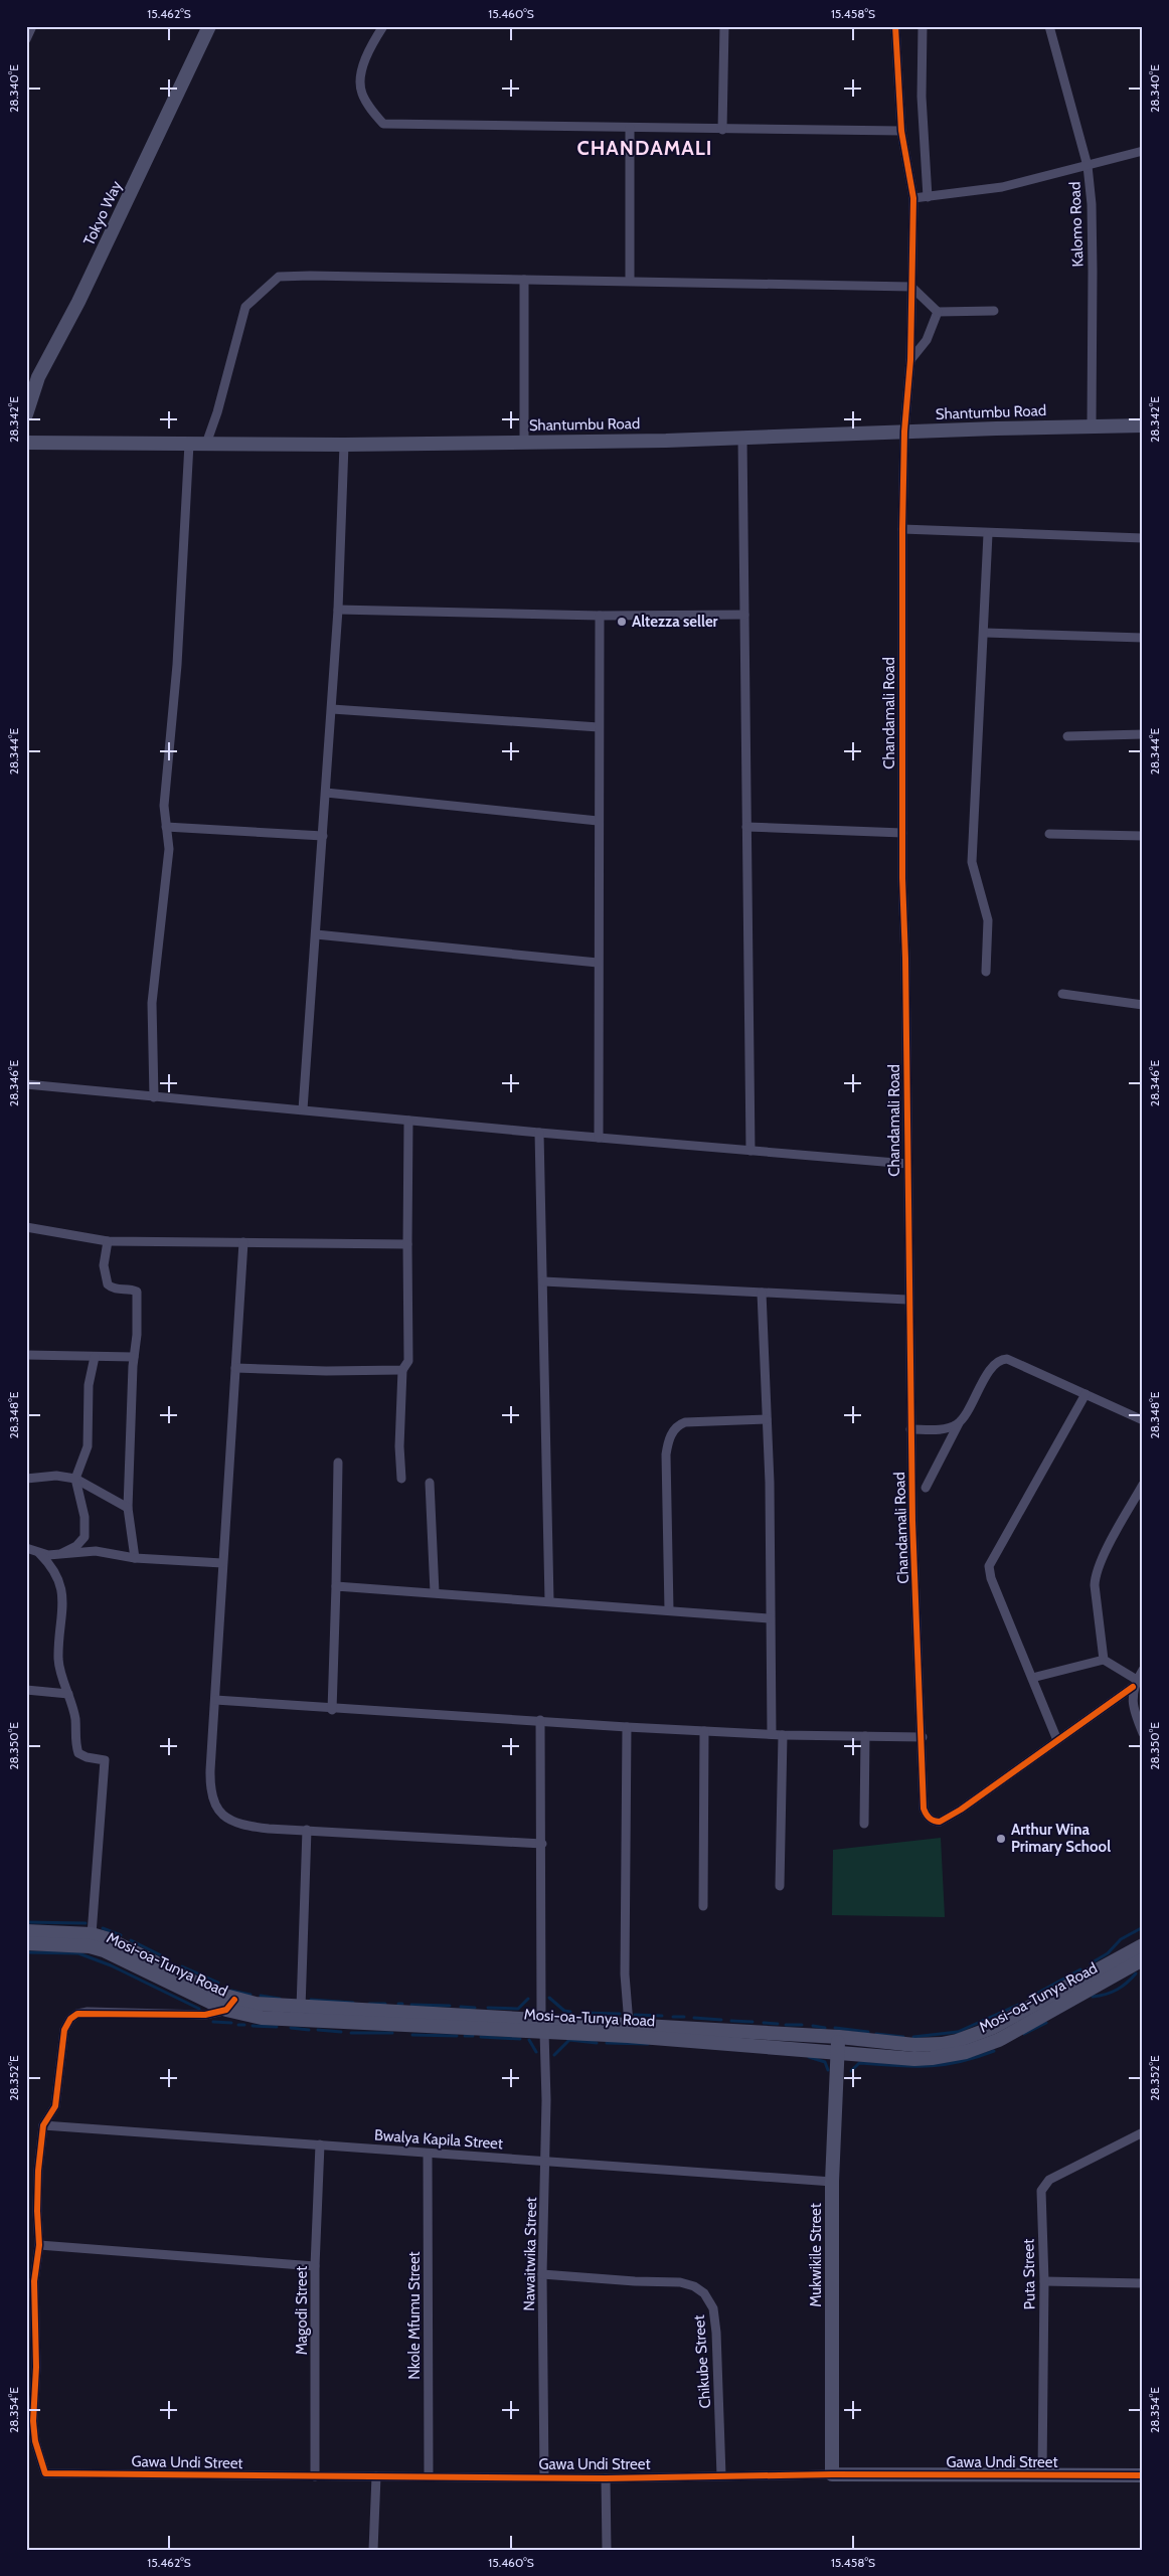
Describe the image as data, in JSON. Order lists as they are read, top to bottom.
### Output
{
  "streets": {
    "main road": [
      "Tokyo Way",
      "Shantumbu Road",
      "Mosi-oa-Tunya Road",
      "Mukwikile Street",
      "Gawa Undi Street"
    ],
    "street": [
      "Kalomo Road",
      "Chandamali Road",
      "Bwalya Kapila Street",
      "Nawaitwika Street",
      "Puta Street",
      "Magodi Street",
      "Nkole Mfumu Street",
      "Chikube Street"
    ]
  },
  "crossings": [
    ["Kalomo Road", "Shantumbu Road"],
    ["Shantumbu Road", "Chandamali Road"],
    ["Mosi-oa-Tunya Road", "Nawaitwika Street"],
    ["Mosi-oa-Tunya Road", "Mukwikile Street"],
    ["Bwalya Kapila Street", "Nawaitwika Street"],
    ["Bwalya Kapila Street", "Mukwikile Street"],
    ["Bwalya Kapila Street", "Magodi Street"],
    ["Bwalya Kapila Street", "Nkole Mfumu Street"],
    ["Nawaitwika Street", "Chikube Street"],
    ["Nawaitwika Street", "Gawa Undi Street"],
    ["Mukwikile Street", "Gawa Undi Street"],
    ["Puta Street", "Gawa Undi Street"],
    ["Magodi Street", "Gawa Undi Street"],
    ["Nkole Mfumu Street", "Gawa Undi Street"],
    ["Chikube Street", "Gawa Undi Street"]
  ],
  "districts": ["CHANDAMALI"],
  "places": ["Altezza seller", "Arthur Wina Primary School"],
  "coordinates": [
    "15.462°S",
    "15.460°S",
    "15.458°S",
    "28.340°E",
    "28.342°E",
    "28.344°E",
    "28.346°E",
    "28.348°E",
    "28.350°E",
    "28.352°E",
    "28.354°E"
  ]
}
